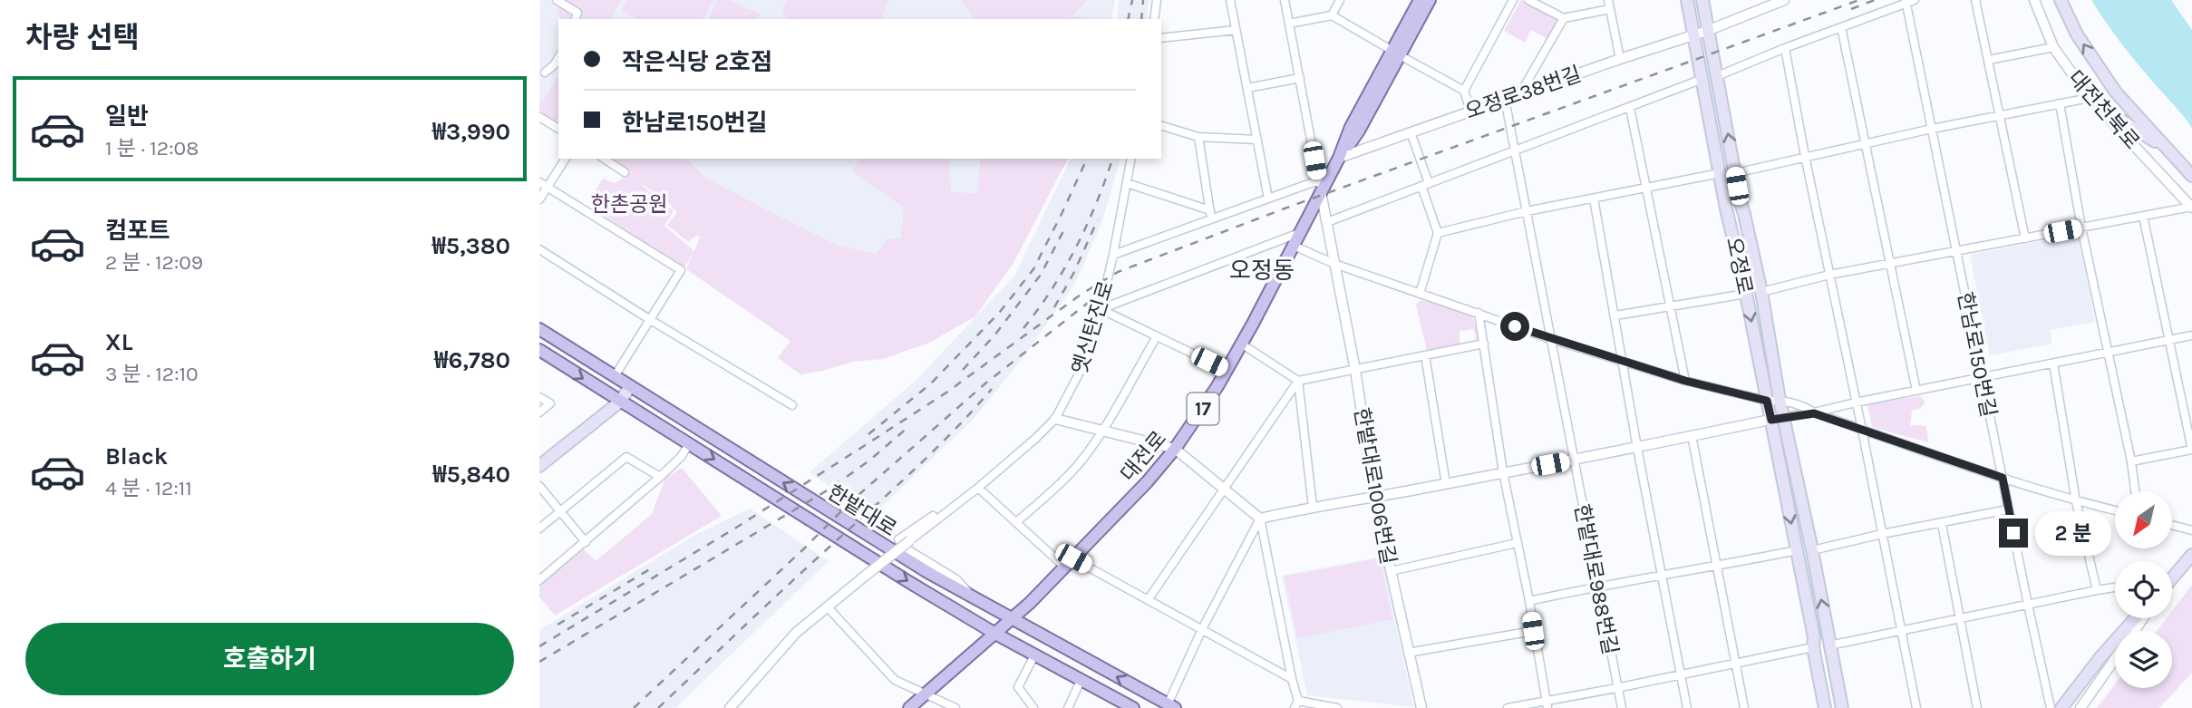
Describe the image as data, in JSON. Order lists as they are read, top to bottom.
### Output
{
  "streets": {
    "main road": [
      "오정로",
      "17",
      "대전로",
      "한밭대로"
    ],
    "street": [
      "오정로38번길",
      "대전천북로",
      "옛신탄진로",
      "한남로150번길",
      "한밭대로1006번길",
      "한밭대로988번길"
    ]
  },
  "crossings": [
    ["오정로38번길", "오정로"],
    ["오정로38번길", "대전로"],
    ["오정로38번길", "한밭대로988번길"],
    ["대전로", "한밭대로1006번길"],
    ["대전로", "한밭대로"]
  ],
  "districts": ["오정동"],
  "parks": ["한촌공원"],
  "north": "bottom left",
  "page": {
    "heading": "차량 선택",
    "banner": ["작은식당 2호점", "한남로150번길"],
    "list": [
      {
        "name": "일반",
        "note": "1 분 · 12:08",
        "value": "₩3,990"
      },
      {
        "name": "컴포트",
        "note": "2 분 · 12:09",
        "value": "₩5,380"
      },
      {
        "name": "XL",
        "note": "3 분 · 12:10",
        "value": "₩6,780"
      },
      {
        "name": "Black",
        "note": "4 분 · 12:11",
        "value": "₩5,840"
      }
    ],
    "bubble": "2 분",
    "buttons": "호출하기"
  }
}
